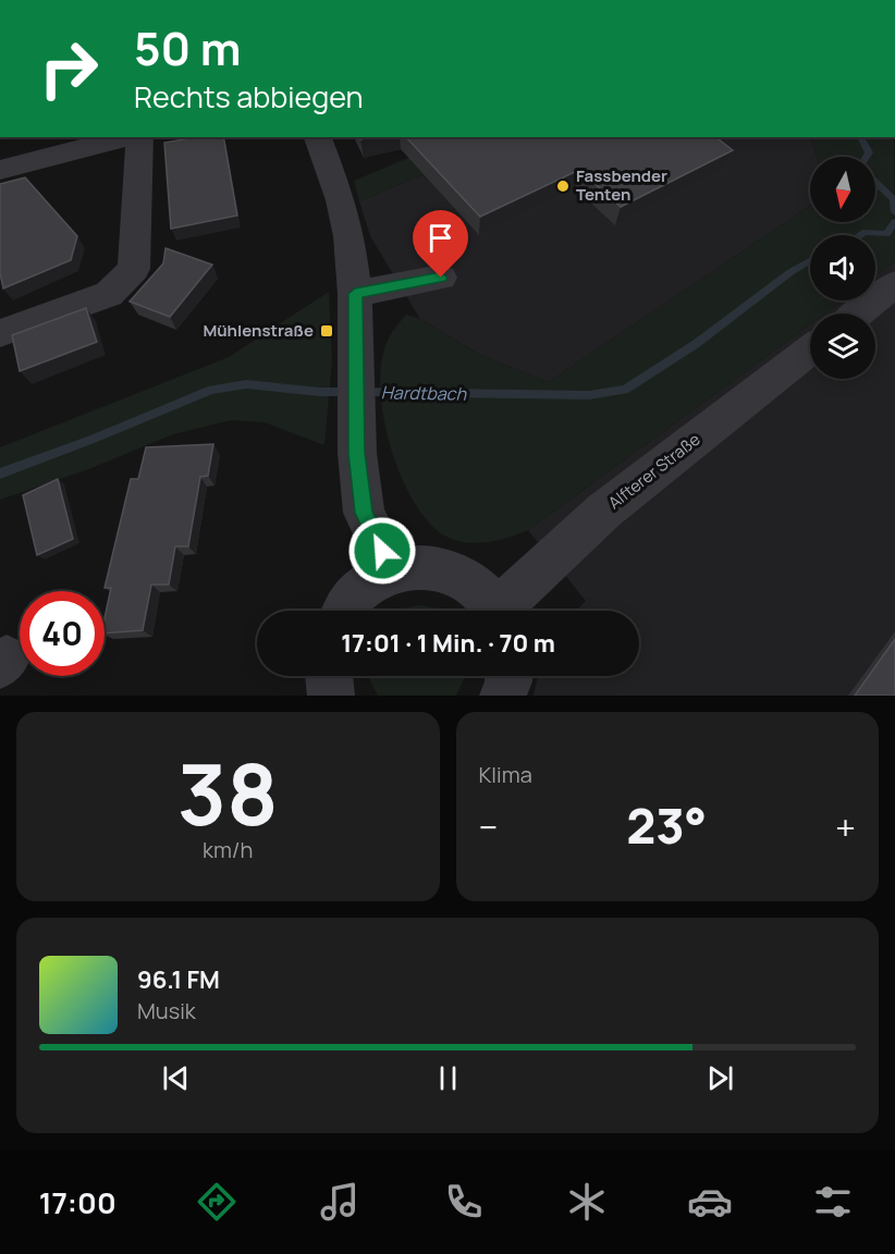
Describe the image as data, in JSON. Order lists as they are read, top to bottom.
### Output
{
  "streets": {
    "street": ["Alfterer Straße"]
  },
  "water": ["Hardtbach"],
  "places": {
    "other": ["Fassbender Tenten"],
    "transit": ["Mühlenstraße"]
  },
  "north": "bottom",
  "page": {
    "turn": ["50 m", "Rechts abbiegen"],
    "limit": "40",
    "trip": "17:01 · 1 Min. · 70 m",
    "tile": [
      ["38", "km/h"],
      "Klima"
    ],
    "heat": ["−", "23°", "+"],
    "song": ["96.1 FM", "Musik"],
    "tabs": "17:00"
  }
}
